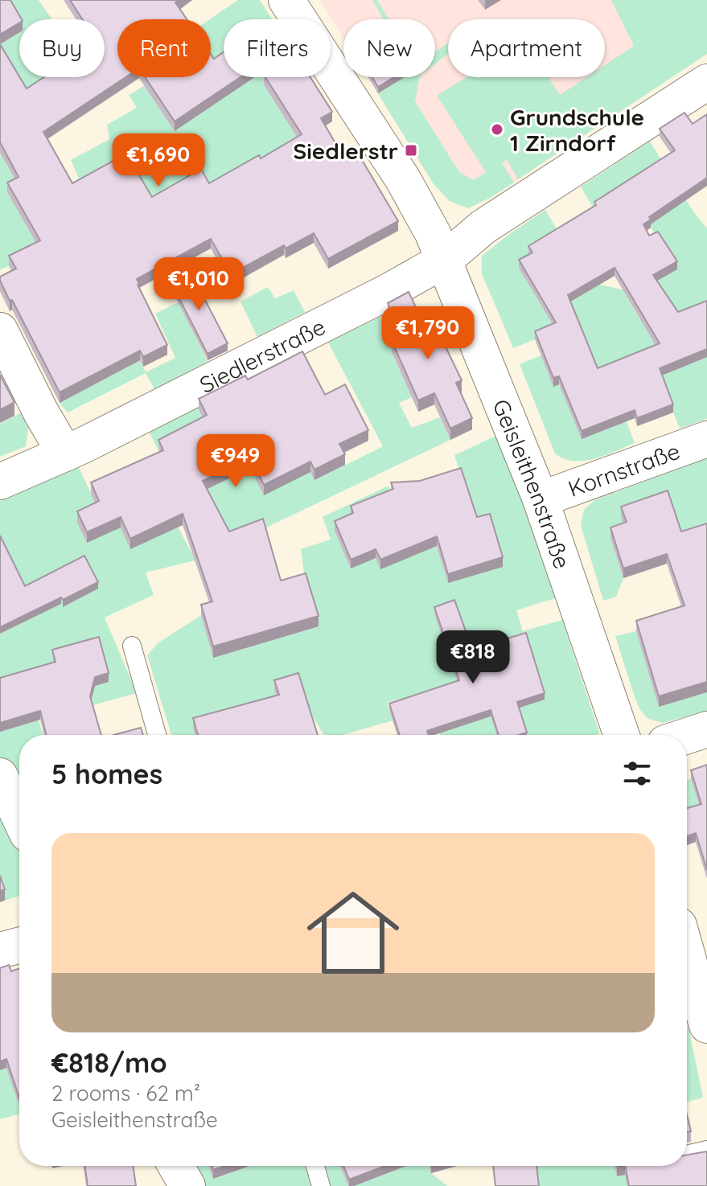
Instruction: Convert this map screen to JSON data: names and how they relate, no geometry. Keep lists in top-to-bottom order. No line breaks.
{"streets":{"street":["Siedlerstraße","Kornstraße","Geisleithenstraße"]},"crossings":[["Siedlerstraße","Geisleithenstraße"],["Kornstraße","Geisleithenstraße"]],"places":{"other":["Grundschule 1 Zirndorf"],"transit":["Siedlerstr"]},"page":{"chip":["Buy","Rent","Filters","New","Apartment"],"price":["€1,690","€1,010","€1,790","€949","€818"],"heading":"5 homes","list":[{"name":"€818/mo","note":"2 rooms · 62 m² · Geisleithenstraße"}]}}
